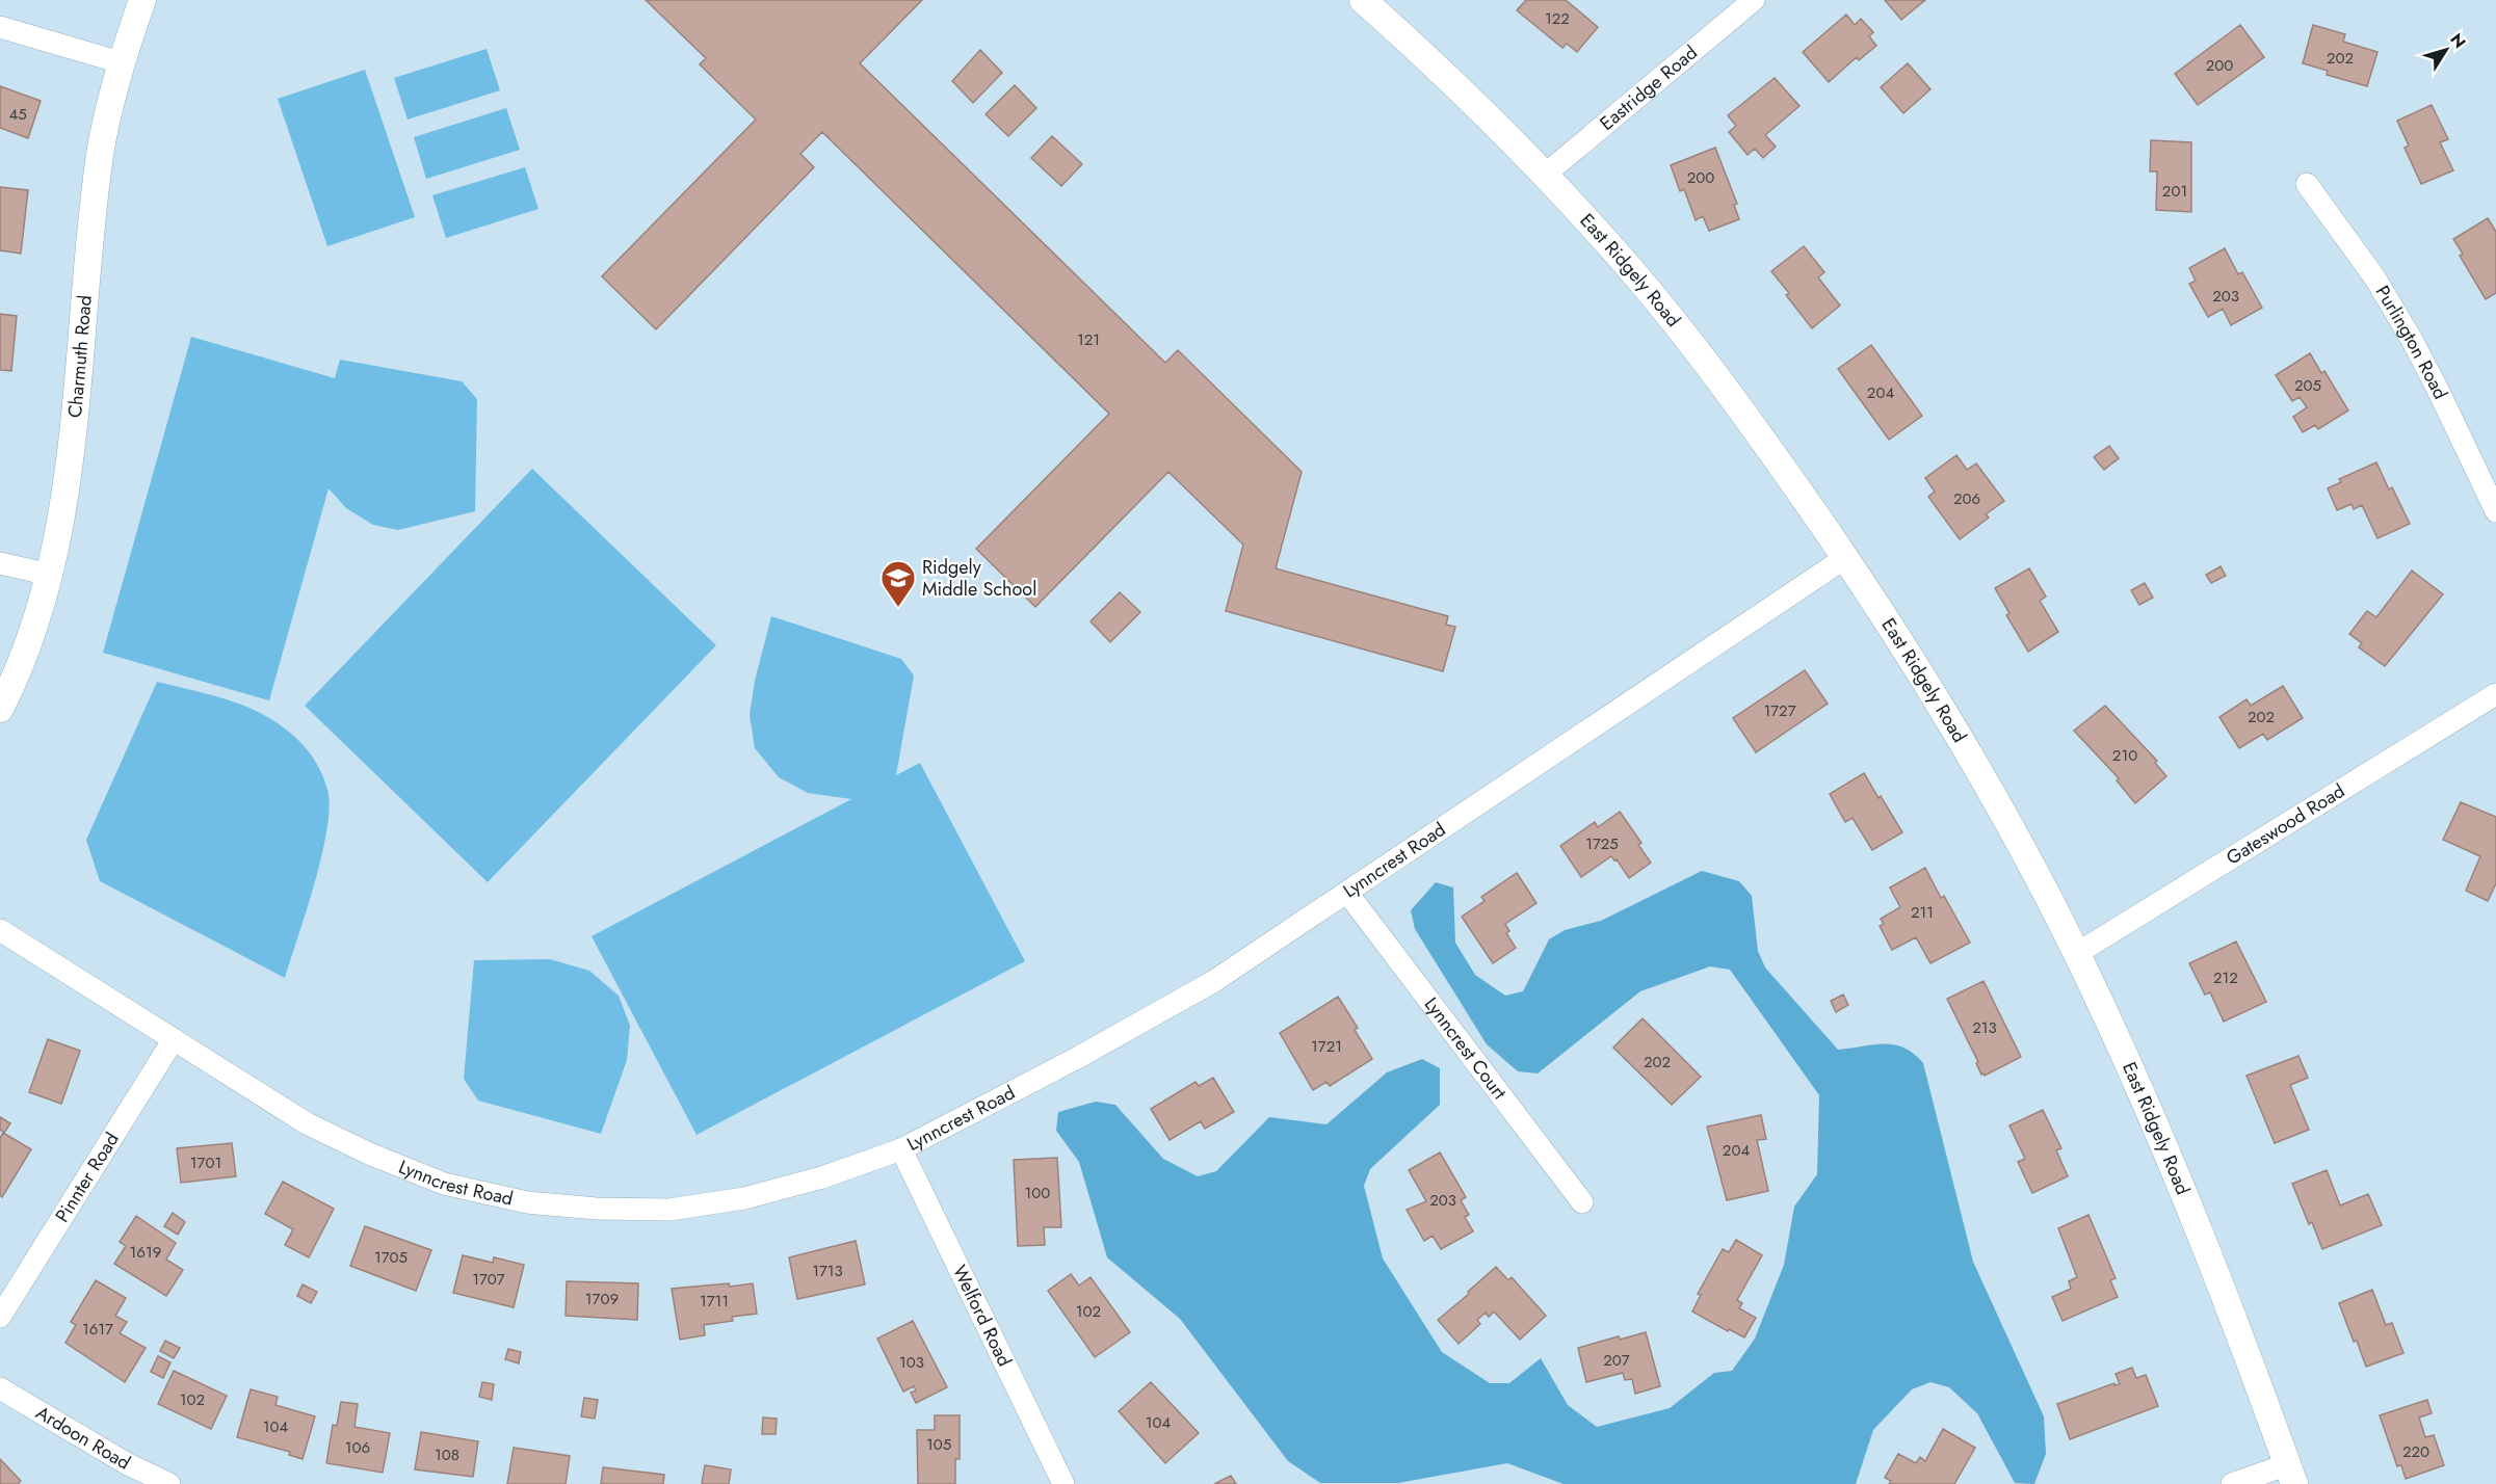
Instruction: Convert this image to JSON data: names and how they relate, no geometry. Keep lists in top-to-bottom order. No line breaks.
{"streets":{"street":["Eastridge Road","East Ridgely Road","Purlington Road","Charmuth Road","Gateswood Road","Lynncrest Road","Lynncrest Court","Pinnter Road","Welford Road","Ardoon Road"]},"crossings":[["Eastridge Road","East Ridgely Road"],["East Ridgely Road","Gateswood Road"],["East Ridgely Road","Lynncrest Road"],["Lynncrest Road","Lynncrest Court"],["Lynncrest Road","Pinnter Road"],["Lynncrest Road","Welford Road"]],"places":{"school or university":["Ridgely Middle School"]},"house_numbers":["122","202","200","45","200","201","203","121","205","204","206","1727","202","210","1725","211","212","213","1721","202","204","1701","100","203","1619","1705","1713","1707","1709","1711","102","1617","207","103","102","104","104","105","106","220","108"],"north":"top right"}
